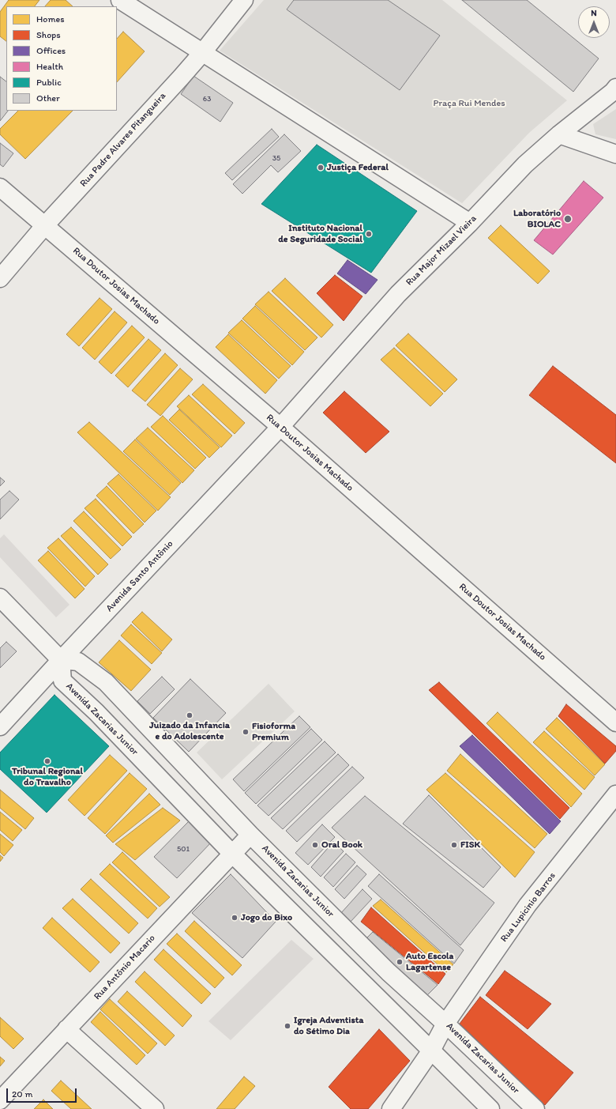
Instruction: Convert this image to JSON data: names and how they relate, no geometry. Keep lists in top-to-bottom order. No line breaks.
{"streets":{"street":["Rua Padre Alvares Pitangueira","Rua Major Mizael Vieira","Rua Doutor Josias Machado","Avenida Santo Antônio","Avenida Zacarias Junior","Rua Lupicinio Barros","Rua Antônio Macario"]},"crossings":[["Rua Padre Alvares Pitangueira","Rua Doutor Josias Machado"],["Rua Major Mizael Vieira","Rua Doutor Josias Machado"],["Rua Major Mizael Vieira","Avenida Santo Antônio"],["Rua Doutor Josias Machado","Avenida Santo Antônio"],["Avenida Santo Antônio","Avenida Zacarias Junior"],["Avenida Zacarias Junior","Rua Lupicinio Barros"],["Avenida Zacarias Junior","Rua Antônio Macario"]],"parks":["Praça Rui Mendes"],"places":["Justiça Federal","Laboratório BIOLAC","Instituto Nacional de Seguridade Social","Juizado da Infancia e do Adolescente","Fisioforma Premium","Tribunal Regional do Travalho","Oral Book","FISK","Jogo do Bixo","Auto Escola Lagartense","Igreja Adventista do Sétimo Dia"],"house_numbers":["63","35","501"],"legend":["Homes","Shops","Offices","Health","Public","Other"],"scale_bar":"20 m","north":"top"}
